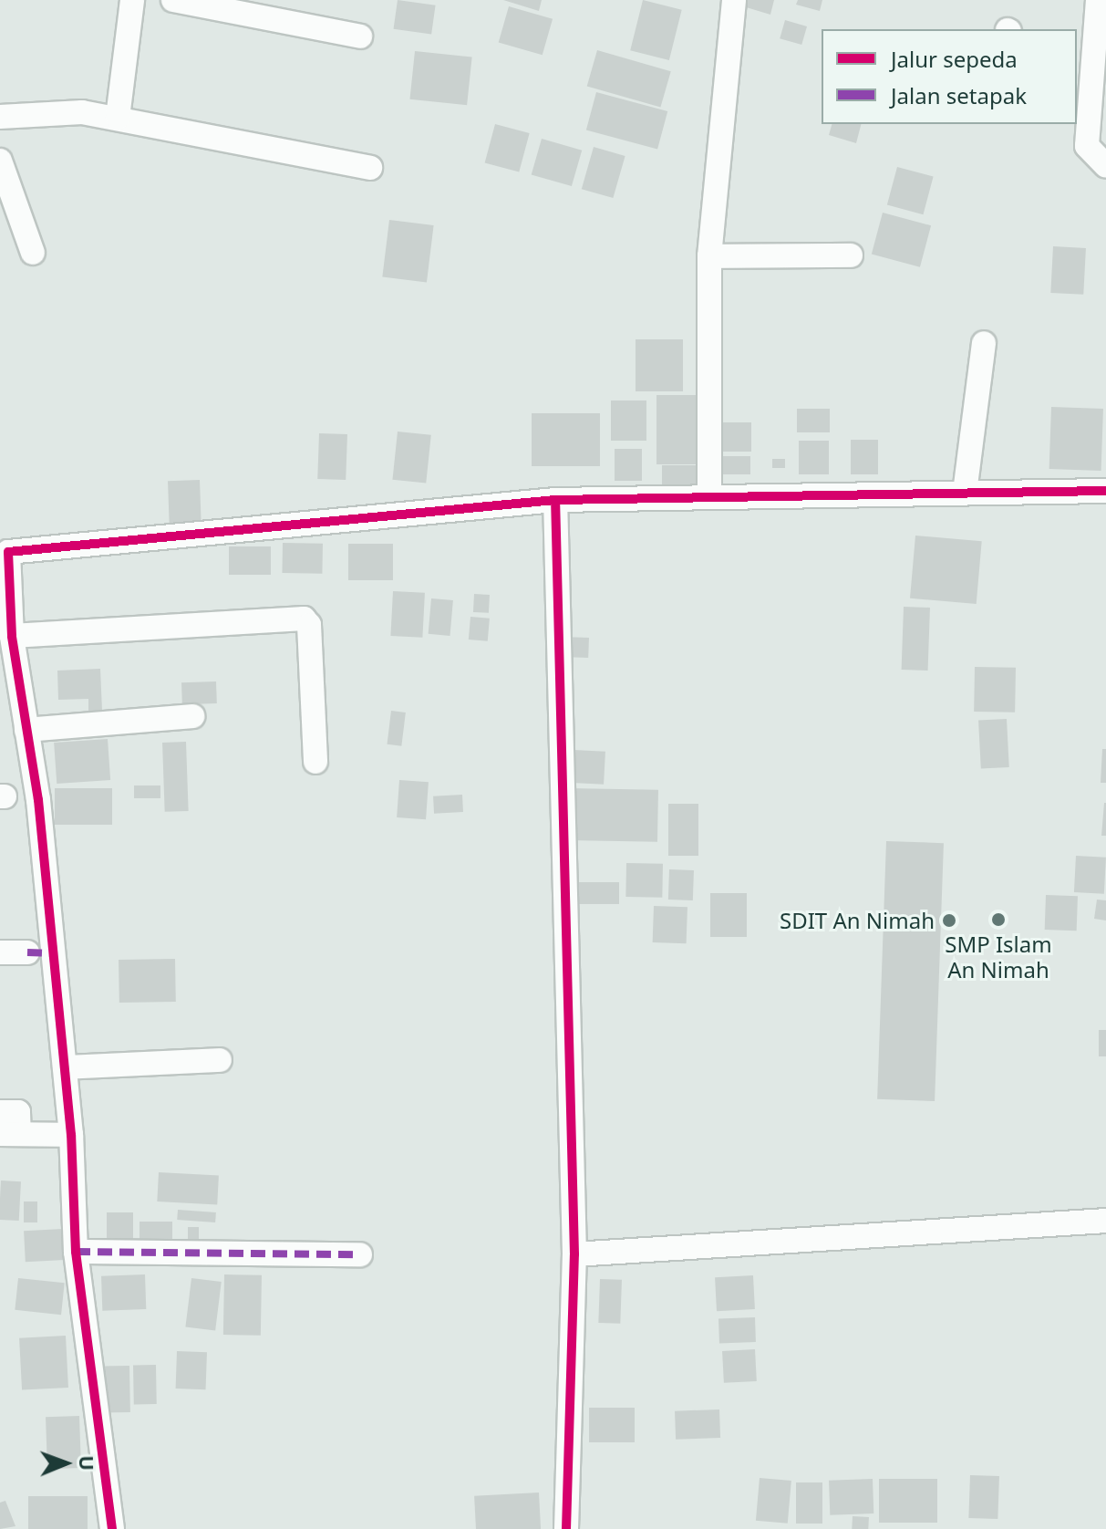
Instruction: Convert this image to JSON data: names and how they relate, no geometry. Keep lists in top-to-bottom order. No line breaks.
{"places":["SMP Islam An Nimah","SDIT An Nimah"],"legend":["Jalur sepeda","Jalan setapak"],"north":"right"}
